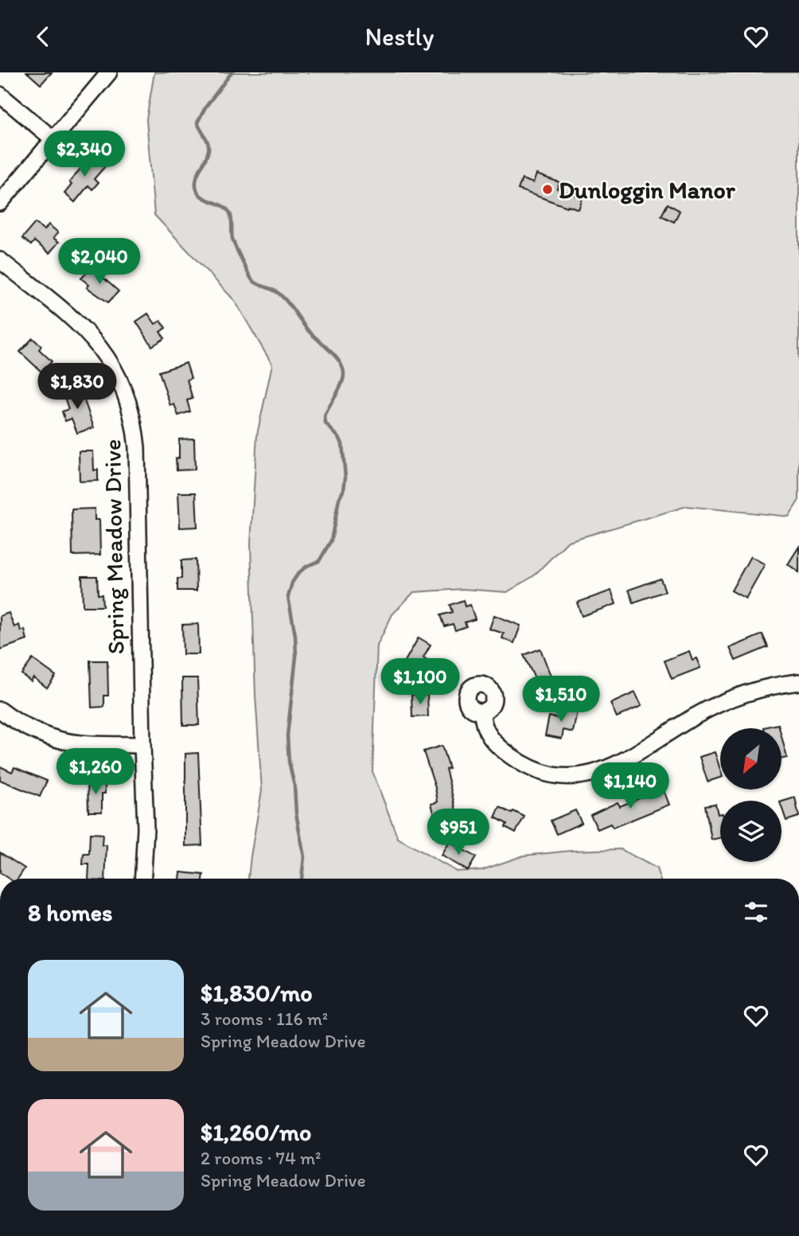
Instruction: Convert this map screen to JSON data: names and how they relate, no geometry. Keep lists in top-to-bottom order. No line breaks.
{"streets":{"street":["Spring Meadow Drive"]},"places":["Dunloggin Manor"],"north":"bottom left","page":{"header":"Nestly","price":["$2,340","$2,040","$1,830","$1,100","$1,510","$1,260","$1,140","$951"],"heading":"8 homes","list":[{"name":"$1,830/mo","note":"3 rooms · 116 m² · Spring Meadow Drive"},{"name":"$1,260/mo","note":"2 rooms · 74 m² · Spring Meadow Drive"}]}}
